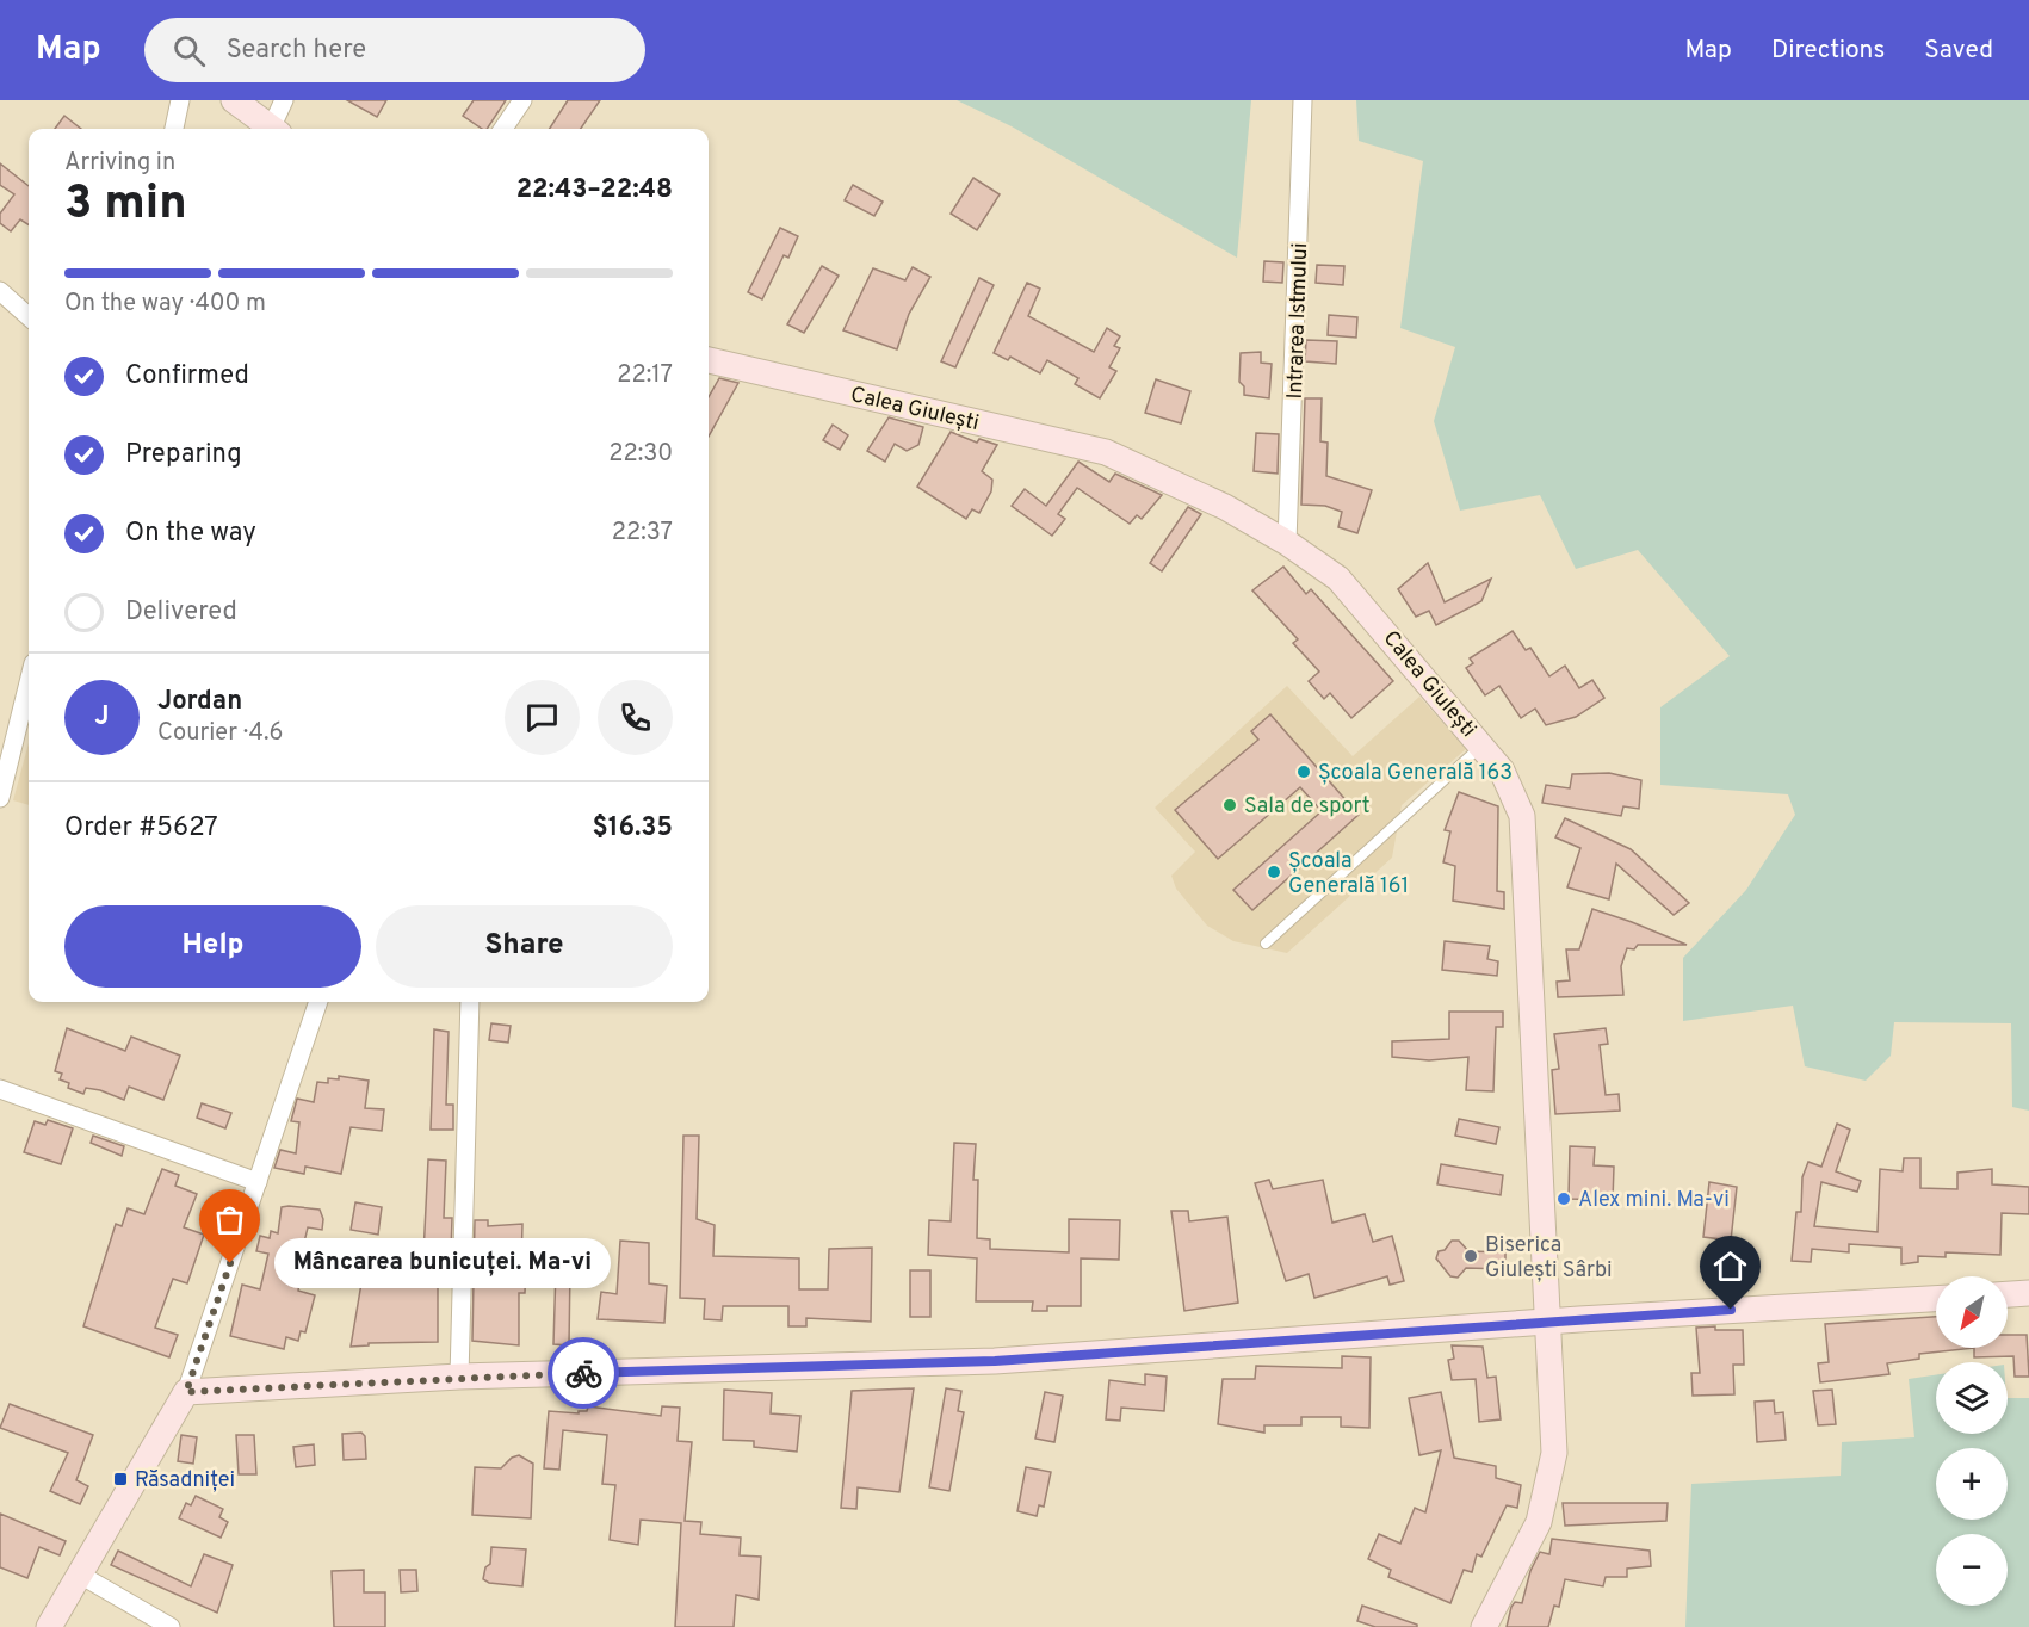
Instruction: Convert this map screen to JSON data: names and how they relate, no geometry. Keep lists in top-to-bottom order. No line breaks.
{"streets":{"main road":["Calea Giulești"],"street":["Intrarea Istmului"]},"crossings":[["Intrarea Istmului","Calea Giulești"]],"places":{"other":["Școala Generală 163","Sala de sport","Școala Generală 161","Alex mini. Ma-vi","Biserica Giulești Sârbi","Mâncarea bunicuței. Ma-vi"],"transit":["Răsadniței"]},"north":"bottom left","page":{"header":"Map","search":"Search here","nav":["Map","Directions","Saved"],"heading":["3 min","Arriving in","22:43–22:48"],"panel":["Jordan","Courier · 4.6","Order #5627","$16.35"],"bar":"On the way · 400 m","list":[["Confirmed","22:17"],["Preparing","22:30"],["On the way","22:37"],"Delivered"],"round":"J","buttons":["Help","Share"],"bubble":"Mâncarea bunicuței. Ma-vi","map_buttons":["+","−"]}}
